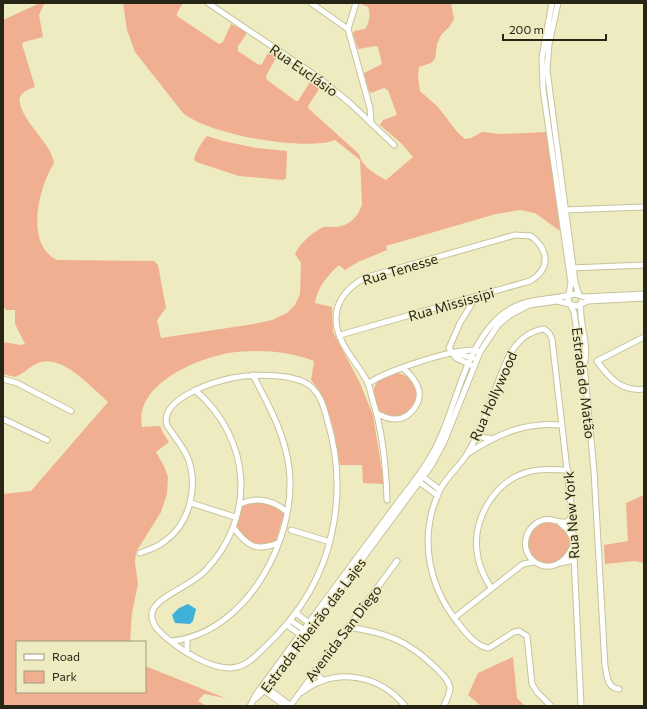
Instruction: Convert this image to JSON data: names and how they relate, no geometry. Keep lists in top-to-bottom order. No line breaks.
{"streets":{"street":["Rua Euclásio","Rua Tenesse","Rua Mississipi","Estrada do Matão","Rua Hollywood","Rua New York","Estrada Ribeirão das Lajes","Avenida San Diego"]},"crossings":[["Rua Tenesse","Rua Mississipi"],["Estrada do Matão","Estrada Ribeirão das Lajes"],["Rua Hollywood","Rua New York"]],"legend":["Road","Park"],"scale_bar":"200 m"}
